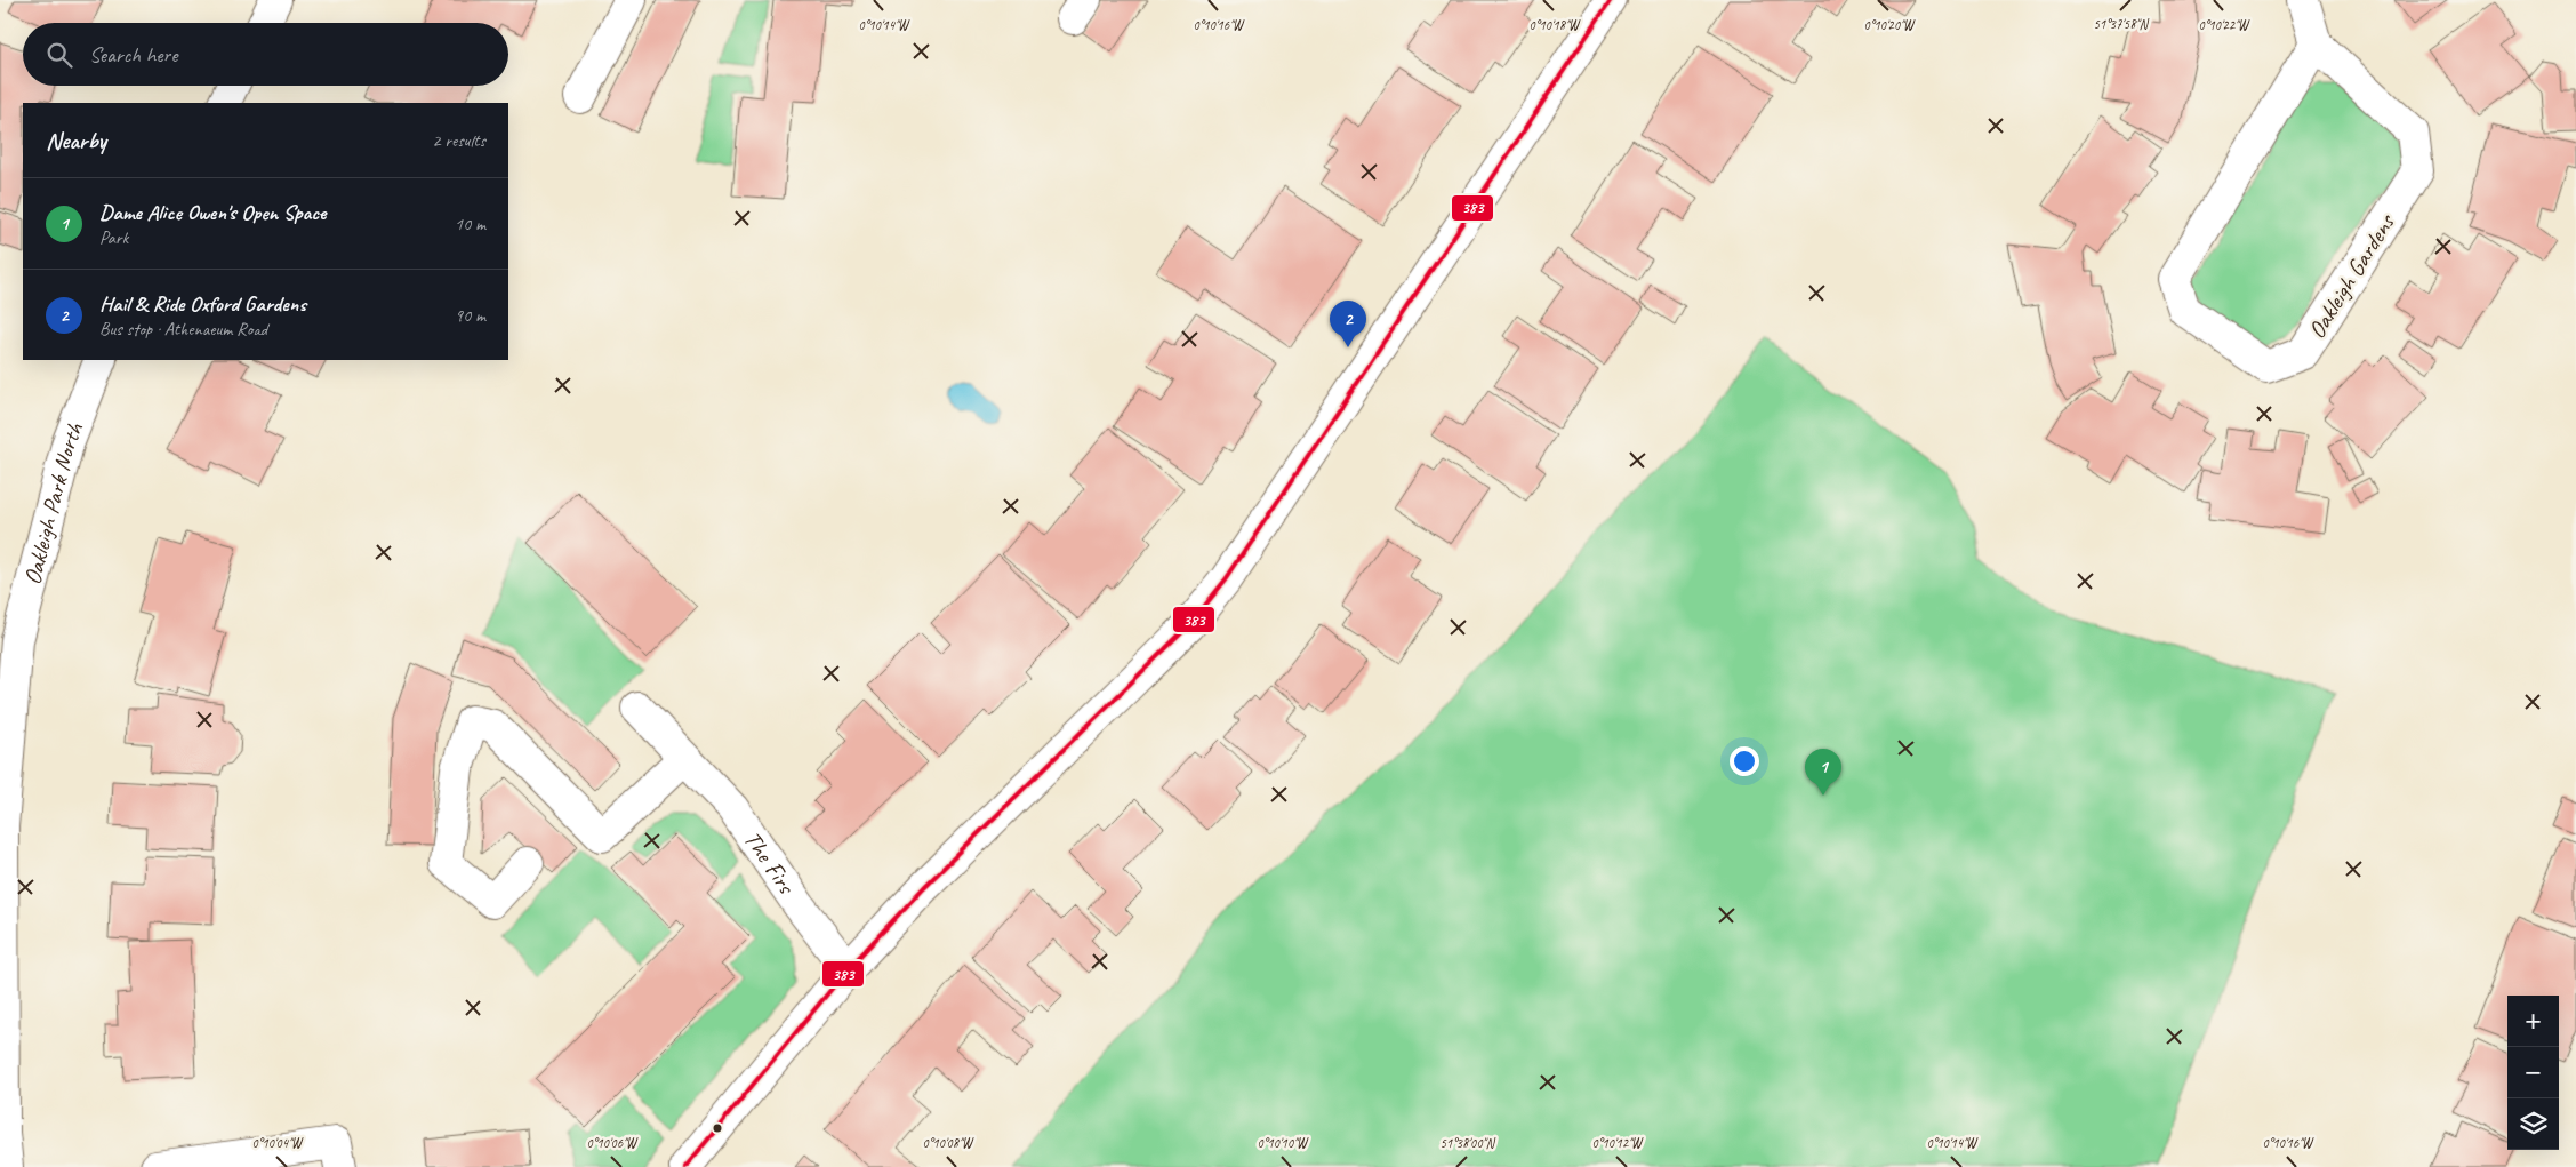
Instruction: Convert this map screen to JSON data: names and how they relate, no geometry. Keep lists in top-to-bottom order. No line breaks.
{"streets":{"street":["Oakleigh Gardens","Oakleigh Park North","The Firs"]},"lines":["transit line 383"],"page":{"search":"Search here","heading":["Nearby","2 results"],"list":[{"mark":"1","name":"Dame Alice Owen's Open Space","note":"Park","value":"10 m"},{"mark":"2","name":"Hail & Ride Oxford Gardens","note":"Bus stop · Athenaeum Road","value":"90 m"}],"pins":["2","1"],"map_buttons":["+","−"]},"coordinates":["51°37'58\"N","0°10'14\"W","0°10'16\"W","0°10'18\"W","0°10'20\"W","0°10'22\"W","0°10'04\"W","0°10'06\"W","0°10'08\"W","0°10'10\"W","0°10'12\"W","51°38'00\"N"]}
